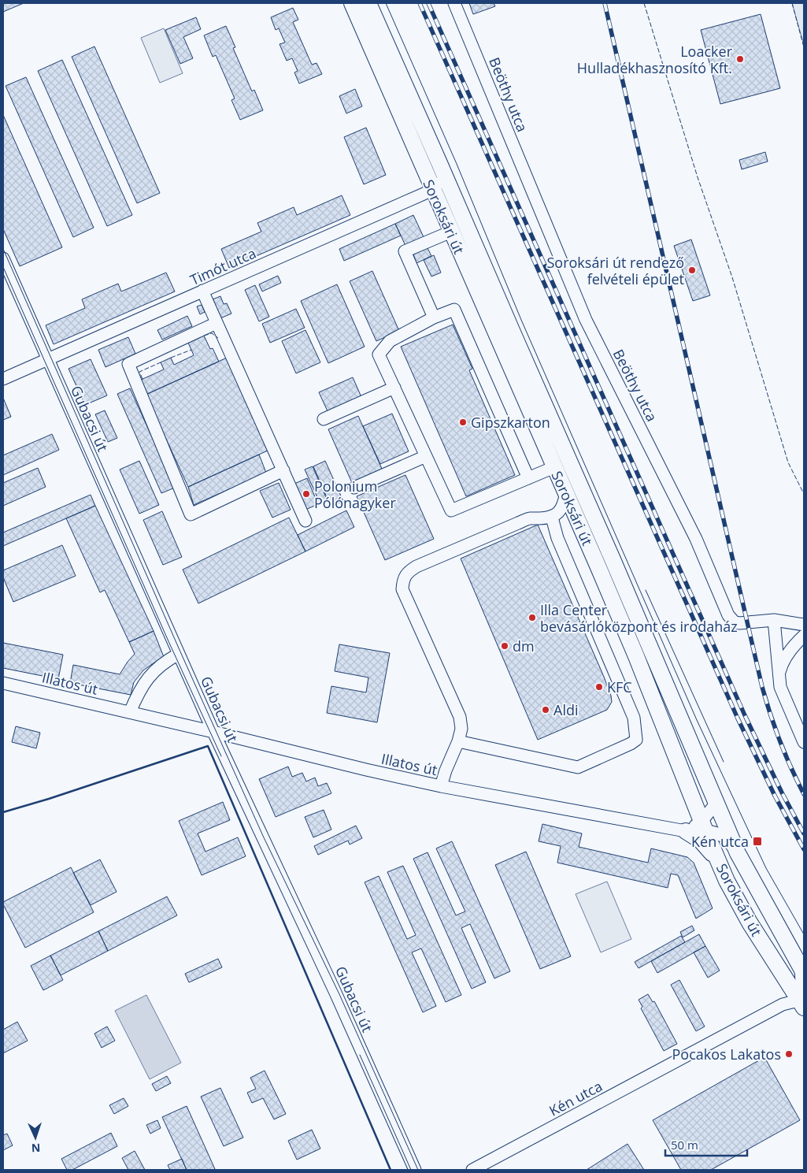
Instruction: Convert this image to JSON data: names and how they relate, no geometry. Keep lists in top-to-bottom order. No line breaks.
{"streets":{"main road":["Soroksári út"],"street":["Beöthy utca","Timót utca","Gubacsi út","Illatos út","Kén utca"]},"crossings":[["Soroksári út","Timót utca"],["Soroksári út","Illatos út"],["Soroksári út","Kén utca"],["Timót utca","Gubacsi út"],["Gubacsi út","Illatos út"]],"places":{"other":["Loacker Hulladékhasznosító Kft.","Soroksári út rendező felvételi épület","Gipszkarton","Polonium Pólónagyker","Illa Center bevásárlóközpont és irodaház","dm","KFC","Aldi","Pocakos Lakatos"],"transit":["Kén utca"]},"scale_bar":"50 m","north":"bottom"}
